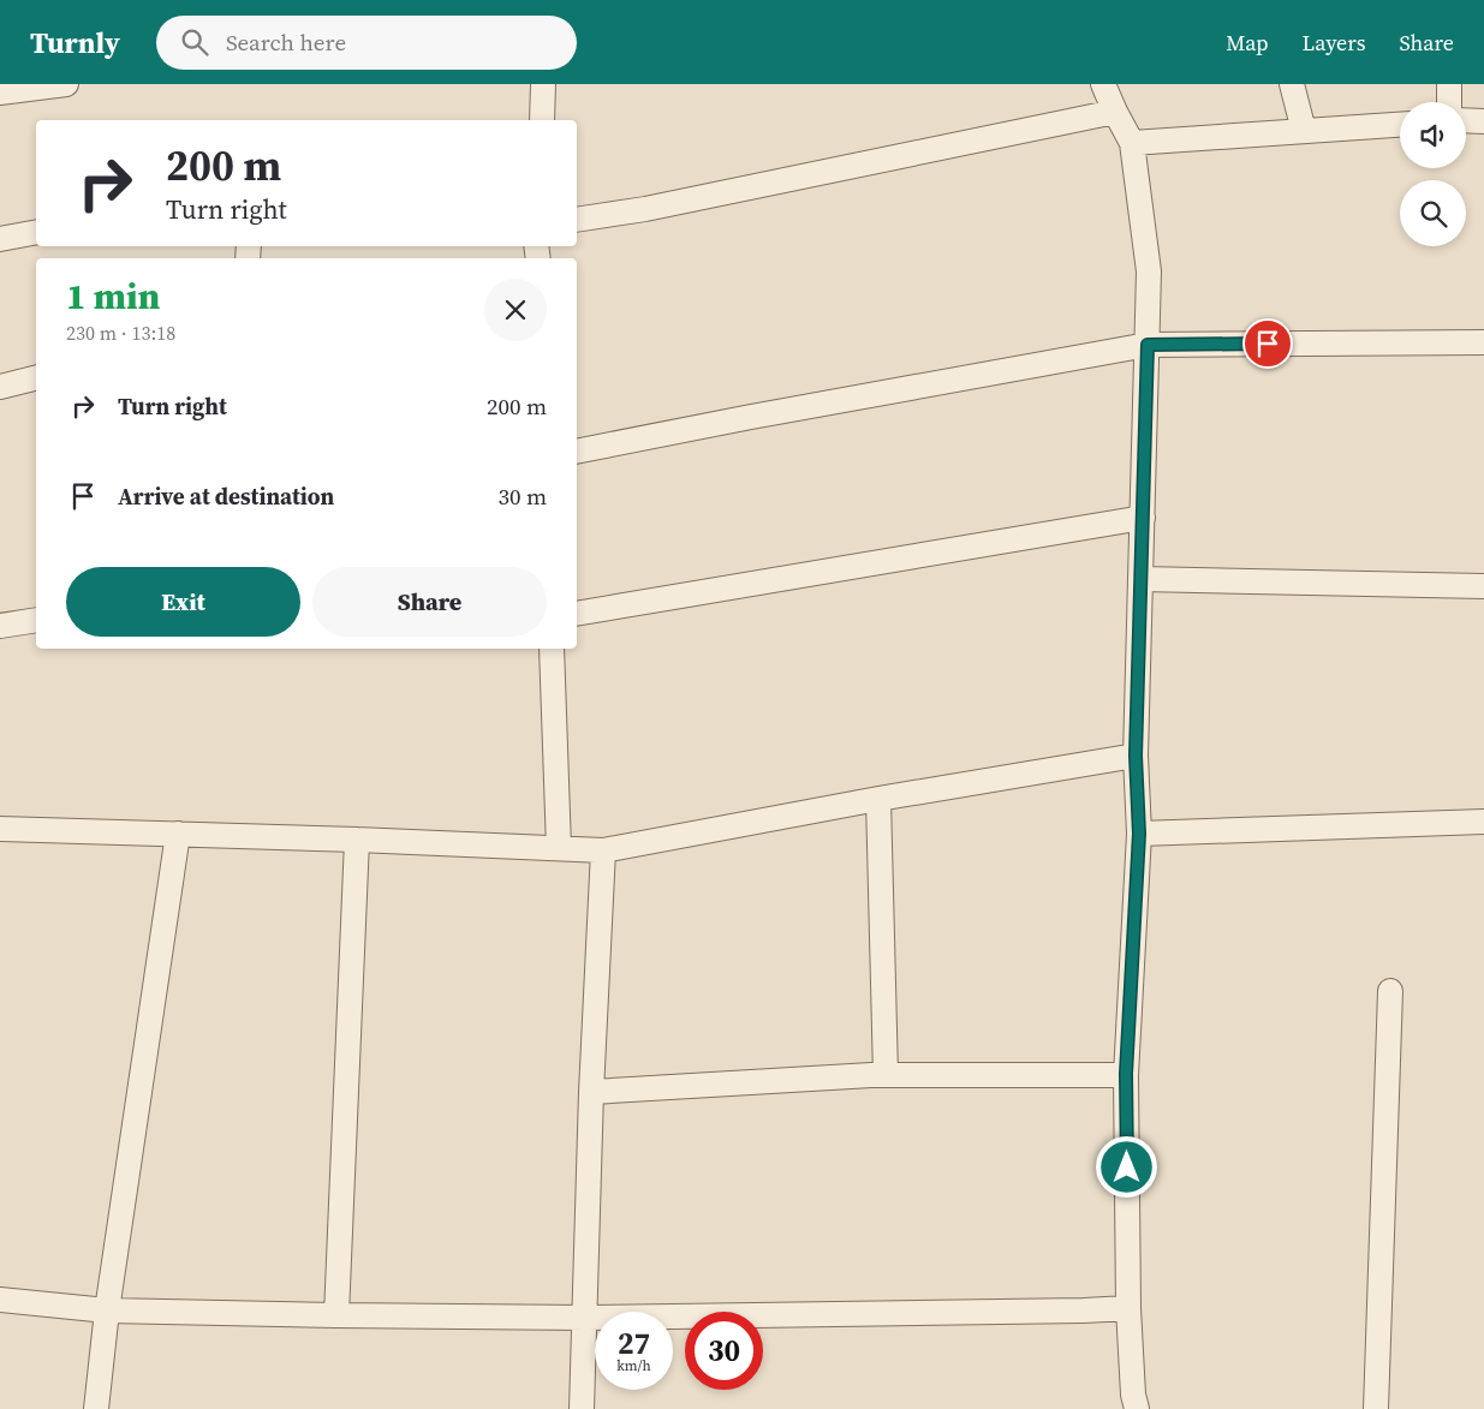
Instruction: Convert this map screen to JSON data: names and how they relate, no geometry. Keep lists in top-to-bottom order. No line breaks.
{"page":{"header":"Turnly","search":"Search here","nav":["Map","Layers","Share"],"turn":["200 m","Turn right"],"heading":["1 min","230 m · 13:18"],"list":[{"name":"Turn right","value":"200 m"},{"name":"Arrive at destination","value":"30 m"}],"buttons":["Exit","Share"],"speed":"27 km/h","limit":"30"}}
